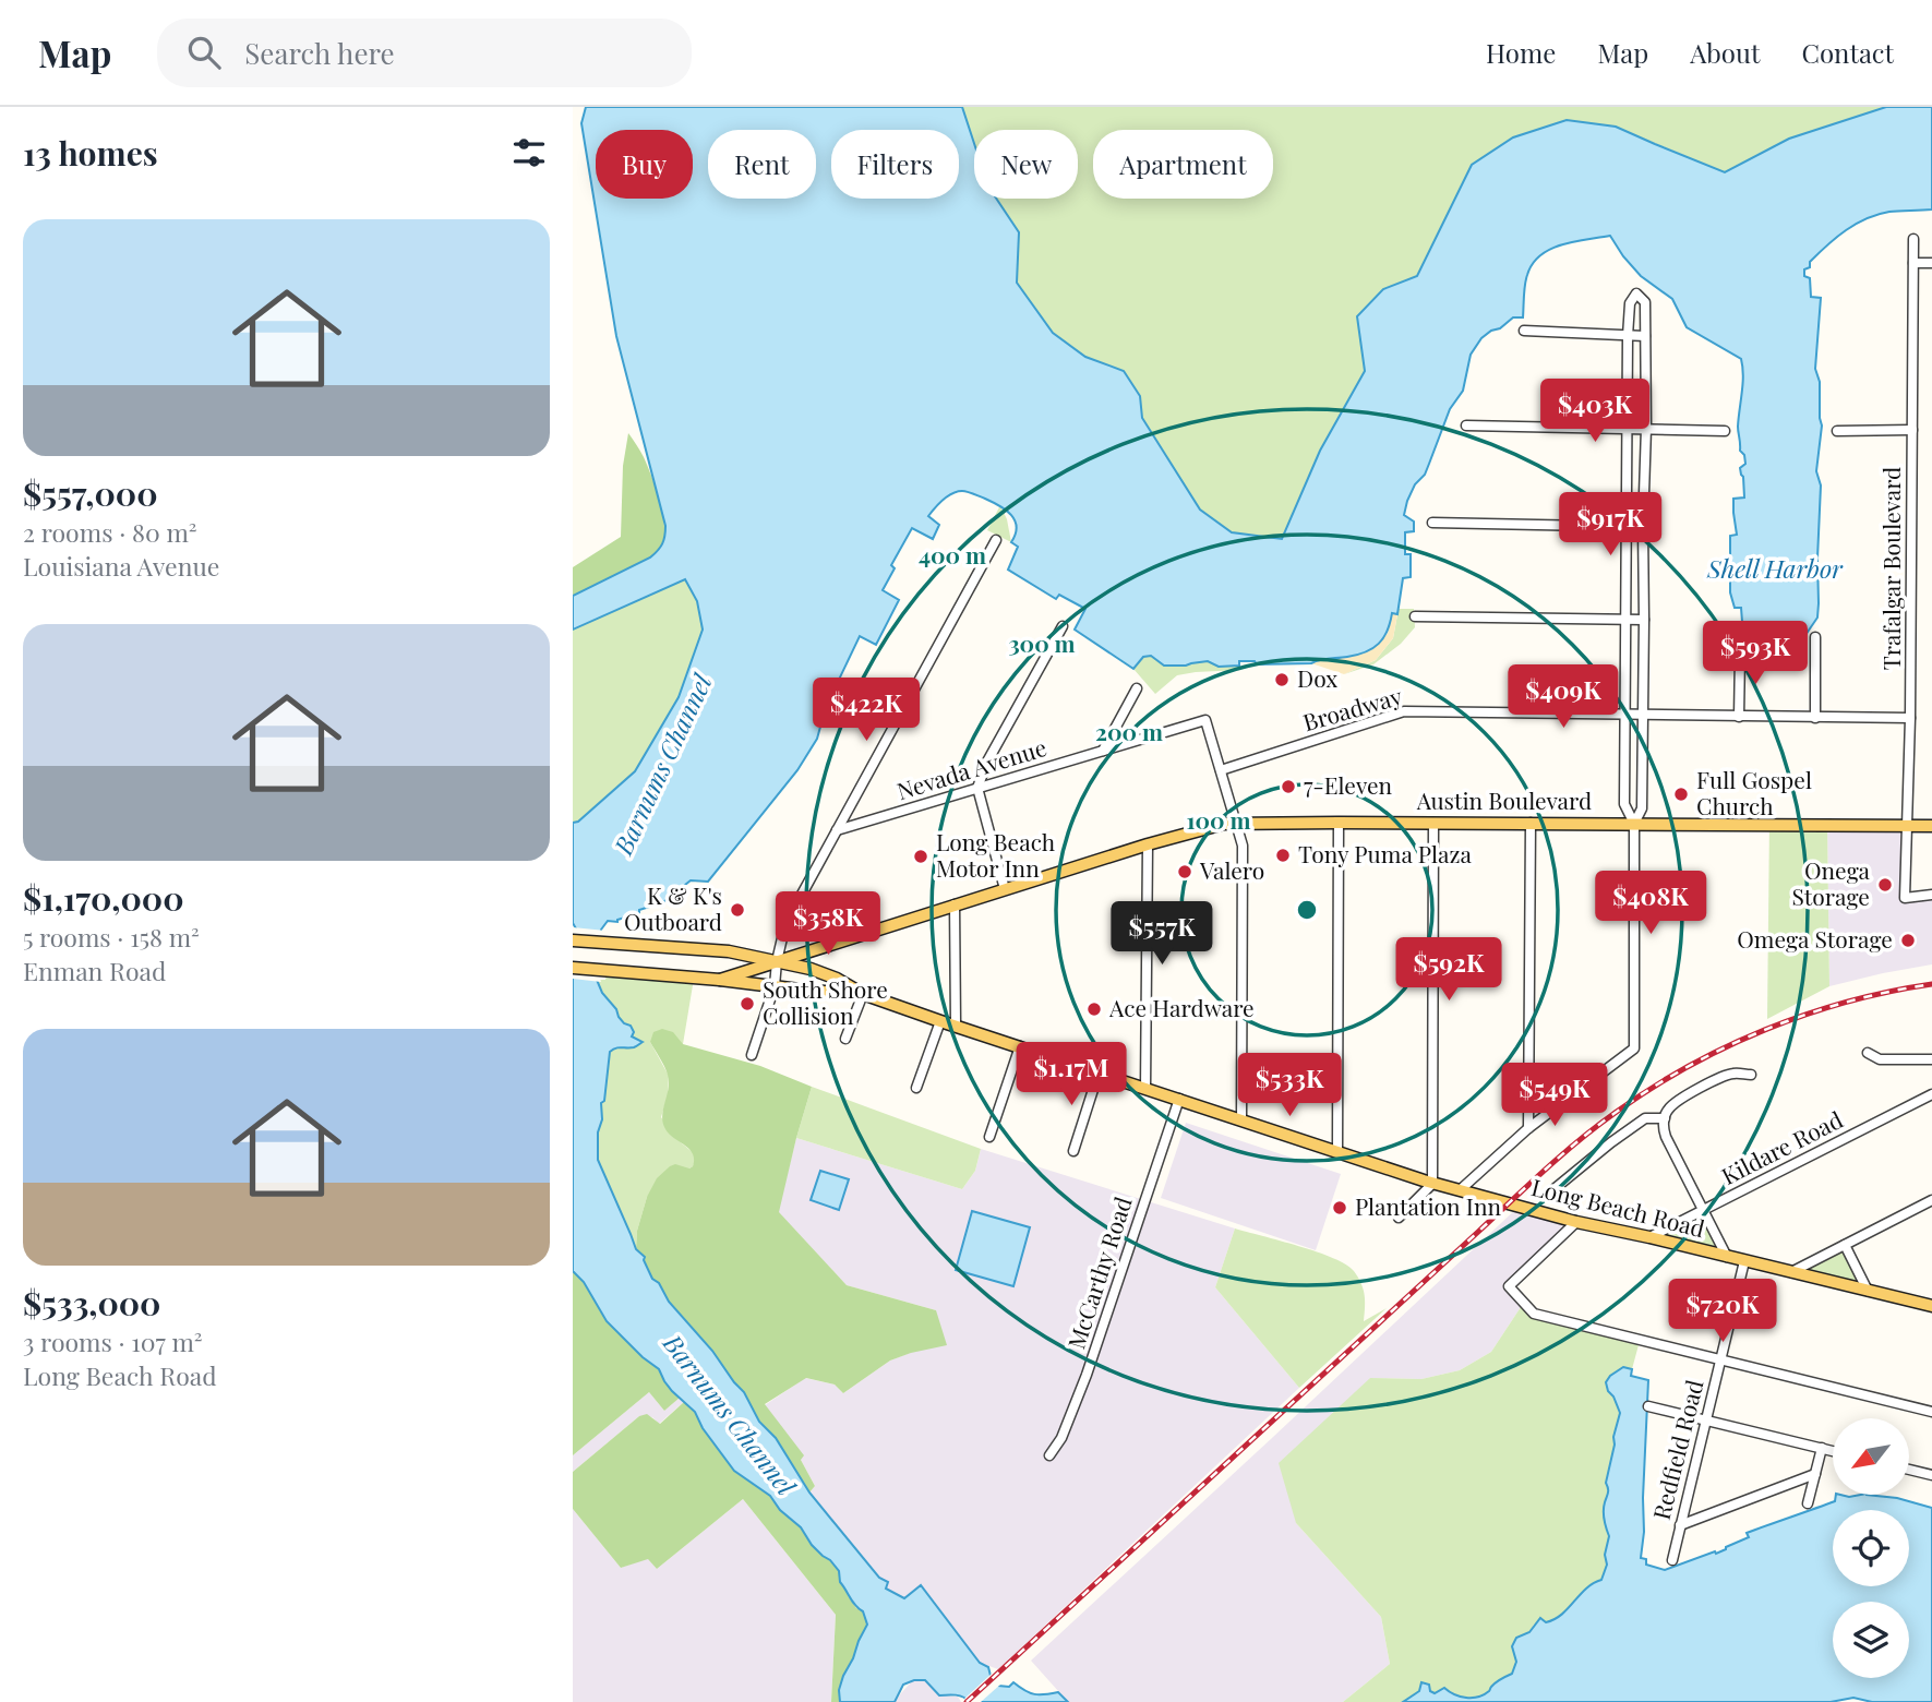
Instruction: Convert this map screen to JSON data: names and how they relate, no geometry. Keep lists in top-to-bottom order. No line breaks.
{"streets":{"main road":["Austin Boulevard","Long Beach Road"],"street":["Trafalgar Boulevard","Broadway","Nevada Avenue","Kildare Road","McCarthy Road","Redfield Road"]},"crossings":[["Trafalgar Boulevard","Broadway"],["Trafalgar Boulevard","Austin Boulevard"],["Broadway","Nevada Avenue"],["Austin Boulevard","Long Beach Road"],["Kildare Road","Long Beach Road"],["Long Beach Road","McCarthy Road"],["Long Beach Road","Redfield Road"]],"water":["Shell Harbor","Barnums Channel"],"places":["Dox","7-Eleven","Full Gospel Church","Tony Puma Plaza","Long Beach Motor Inn","Valero","Onega Storage","K & K's Outboard","Omega Storage","South Shore Collision","Ace Hardware","Plantation Inn"],"north":"bottom left","page":{"header":"Map","search":"Search here","nav":["Home","Map","About","Contact"],"heading":"13 homes","chip":["Buy","Rent","Filters","New","Apartment"],"list":[{"name":"$557,000","note":"2 rooms · 80 m² · Louisiana Avenue"},{"name":"$1,170,000","note":"5 rooms · 158 m² · Enman Road"},{"name":"$533,000","note":"3 rooms · 107 m² · Long Beach Road"}],"price":["$403K","$917K","$593K","$409K","$422K","$408K","$358K","$557K","$592K","$1.17M","$533K","$549K","$720K"]},"rings":["400 m","300 m","200 m","100 m"]}
